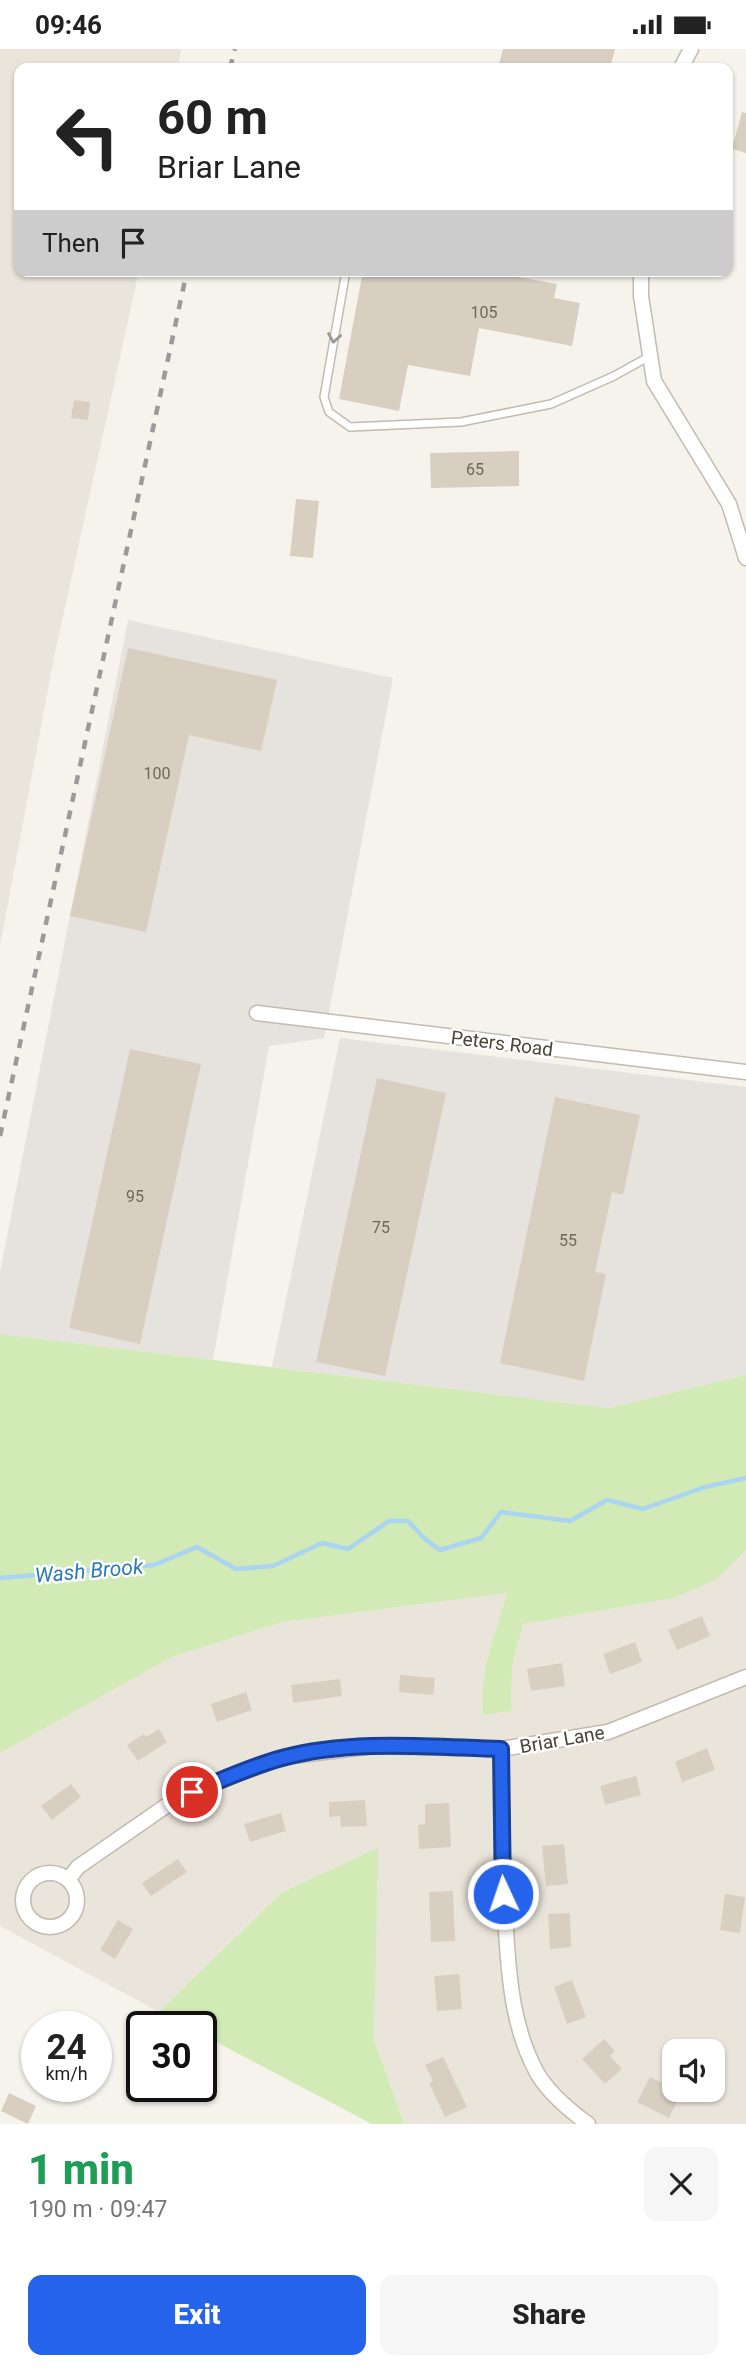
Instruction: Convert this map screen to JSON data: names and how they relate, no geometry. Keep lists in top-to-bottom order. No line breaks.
{"streets":{"street":["Peters Road","Briar Lane"]},"water":["Wash Brook"],"house_numbers":["105","65","100","95","75","55"],"page":{"status":"09:46","turn":["60 m","Briar Lane"],"then":"Then","speed":"24 km/h","limit":"30","heading":["1 min","190 m · 09:47"],"buttons":["Exit","Share"]}}
